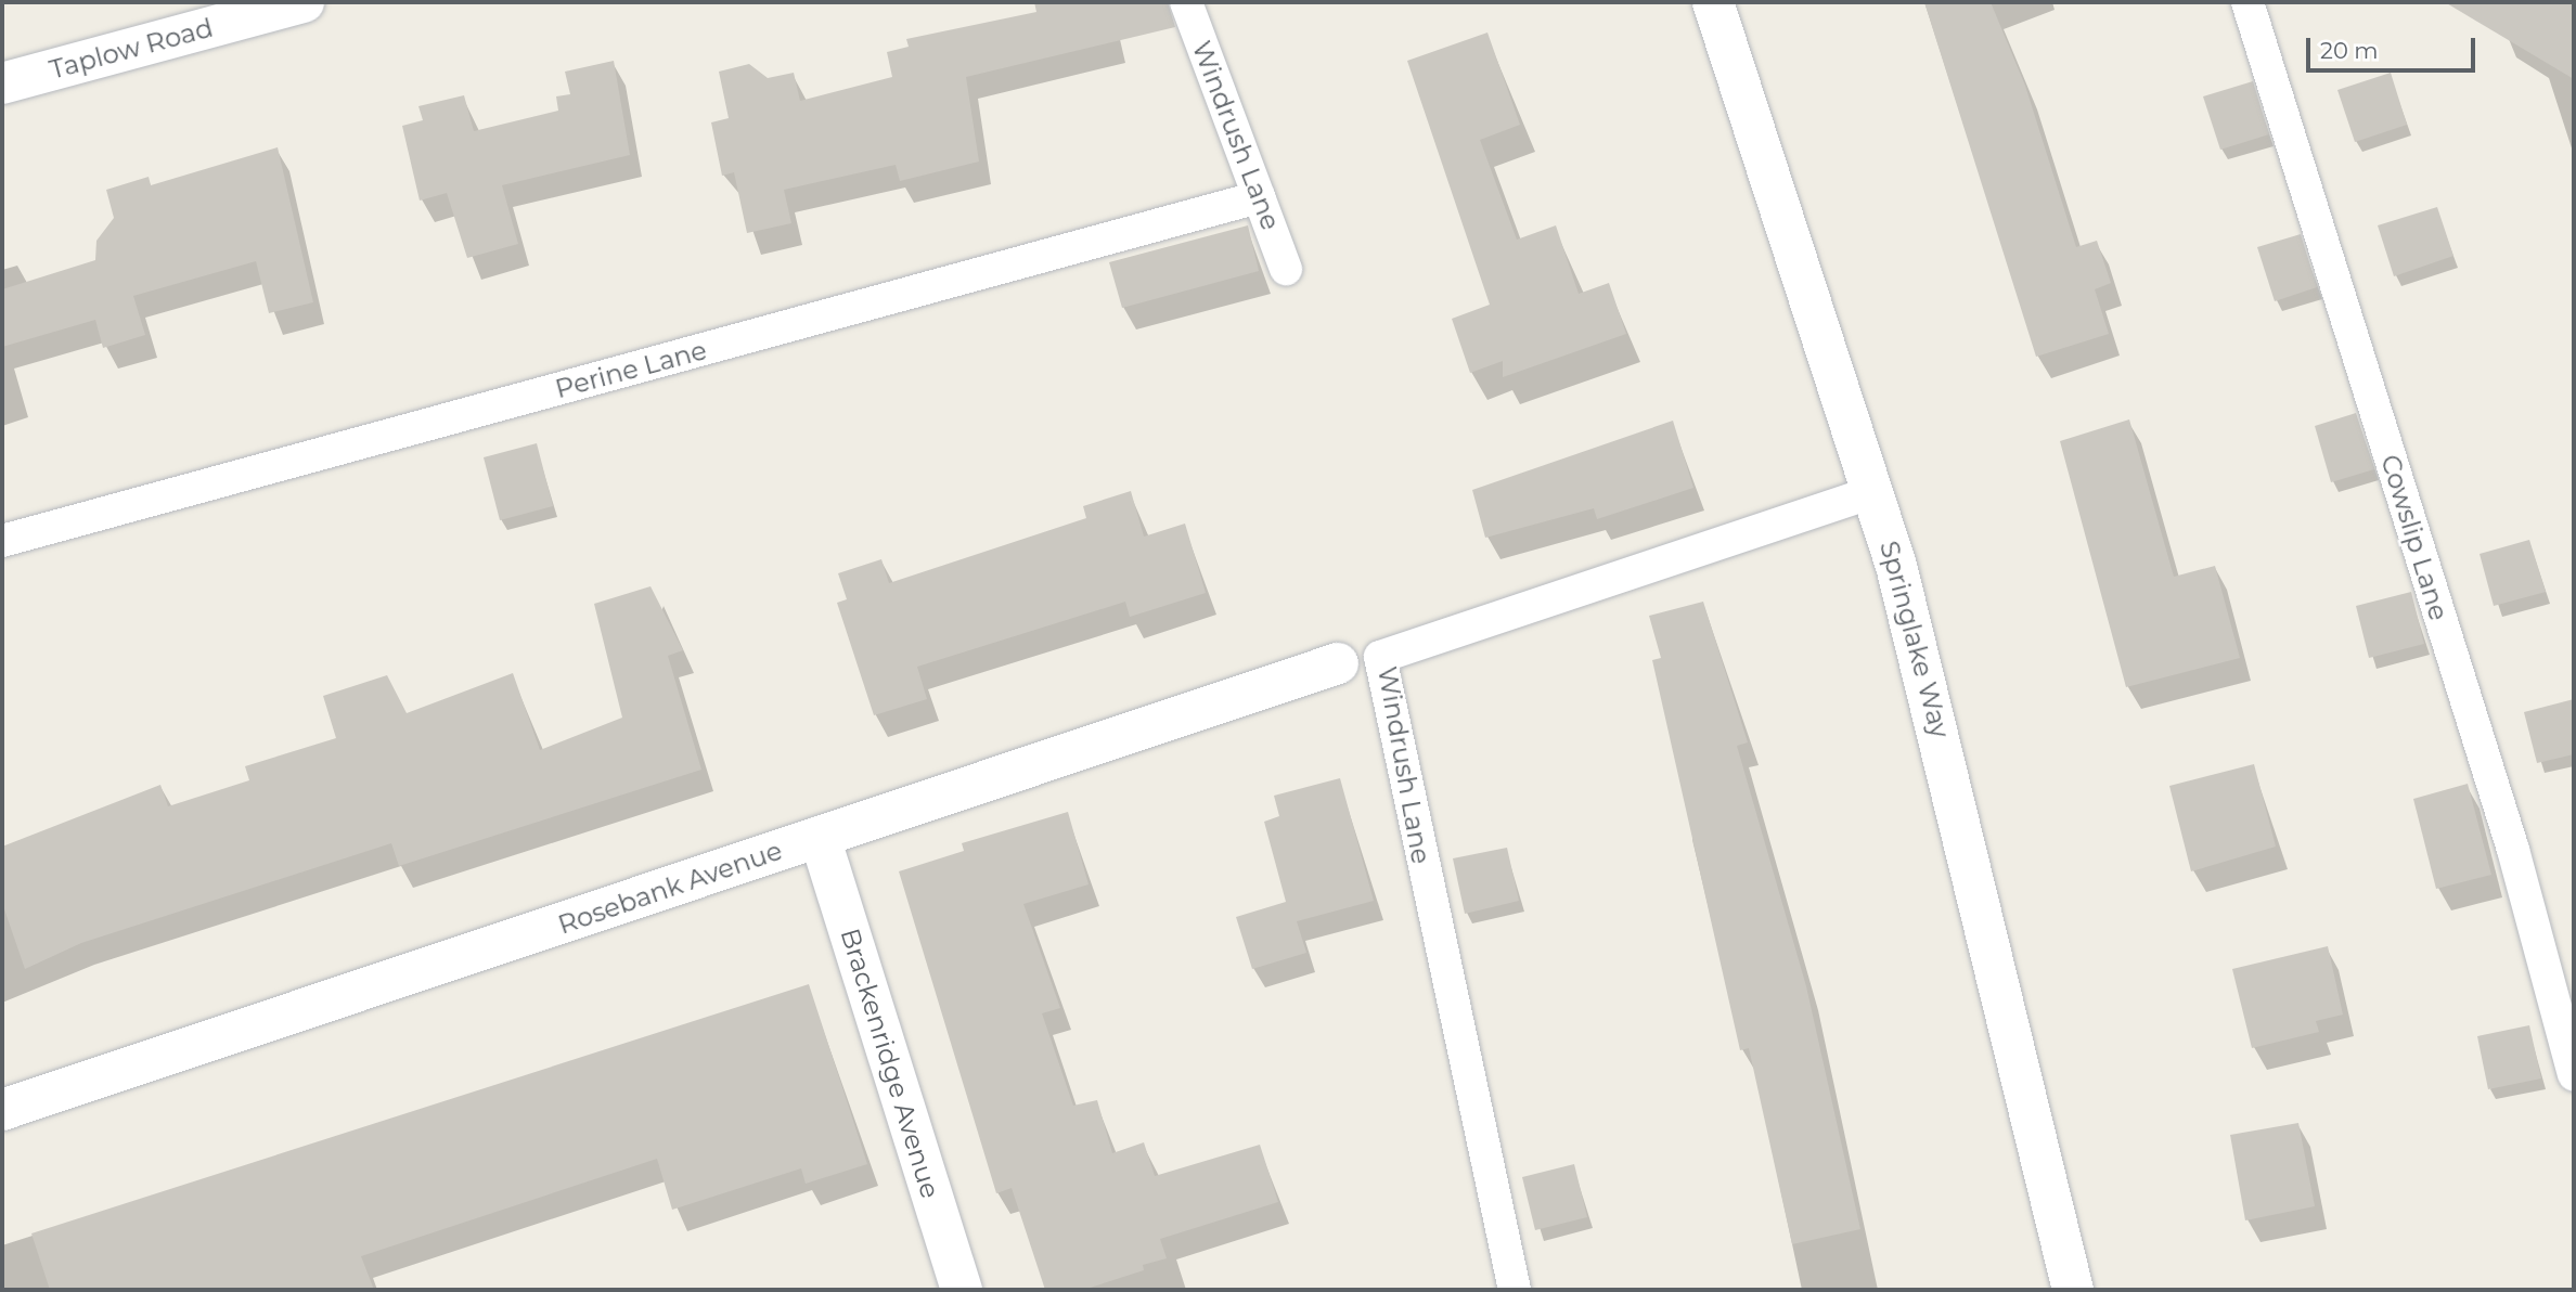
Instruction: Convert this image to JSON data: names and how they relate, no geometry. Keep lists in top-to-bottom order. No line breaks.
{"streets":{"street":["Taplow Road","Springlake Way","Rosebank Avenue","Brackenridge Avenue"],"lane":["Windrush Lane","Perine Lane","Cowslip Lane"]},"crossings":[["Windrush Lane","Perine Lane"],["Windrush Lane","Springlake Way"],["Rosebank Avenue","Brackenridge Avenue"]],"scale_bar":"20 m"}
